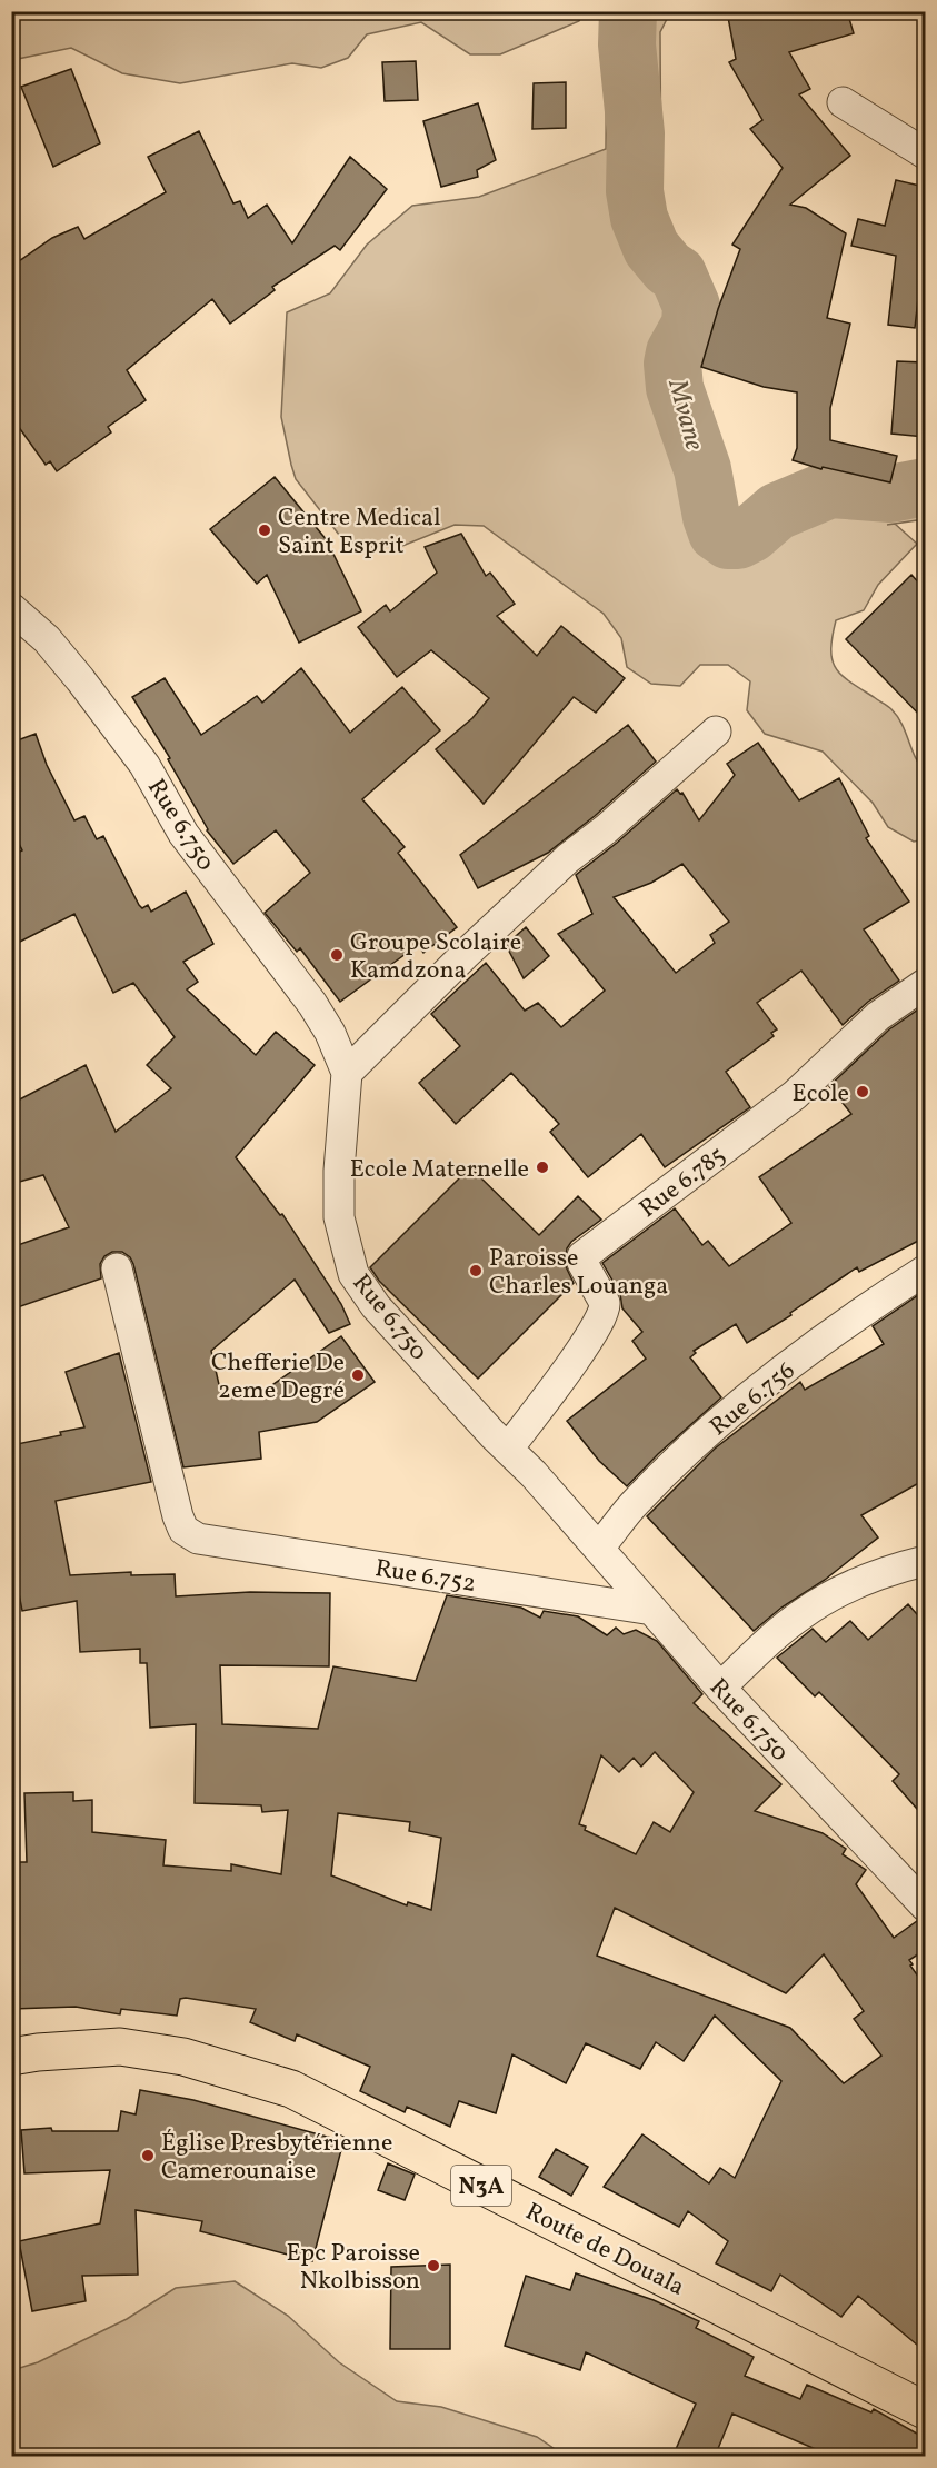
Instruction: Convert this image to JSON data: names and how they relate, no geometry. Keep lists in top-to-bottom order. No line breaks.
{"streets":{"highway":["N3A","Route de Douala"],"street":["Rue 6.750","Rue 6.785","Rue 6.756","Rue 6.752"]},"crossings":[["Rue 6.750","Rue 6.785"],["Rue 6.750","Rue 6.756"],["Rue 6.750","Rue 6.752"]],"water":["Mvane"],"places":["Centre Medical Saint Esprit","Groupe Scolaire Kamdzona","Ecole","Ecole Maternelle","Paroisse Charles Louanga","Chefferie De 2eme Degré","Église Presbytérienne Camerounaise","Epc Paroisse Nkolbisson"]}
